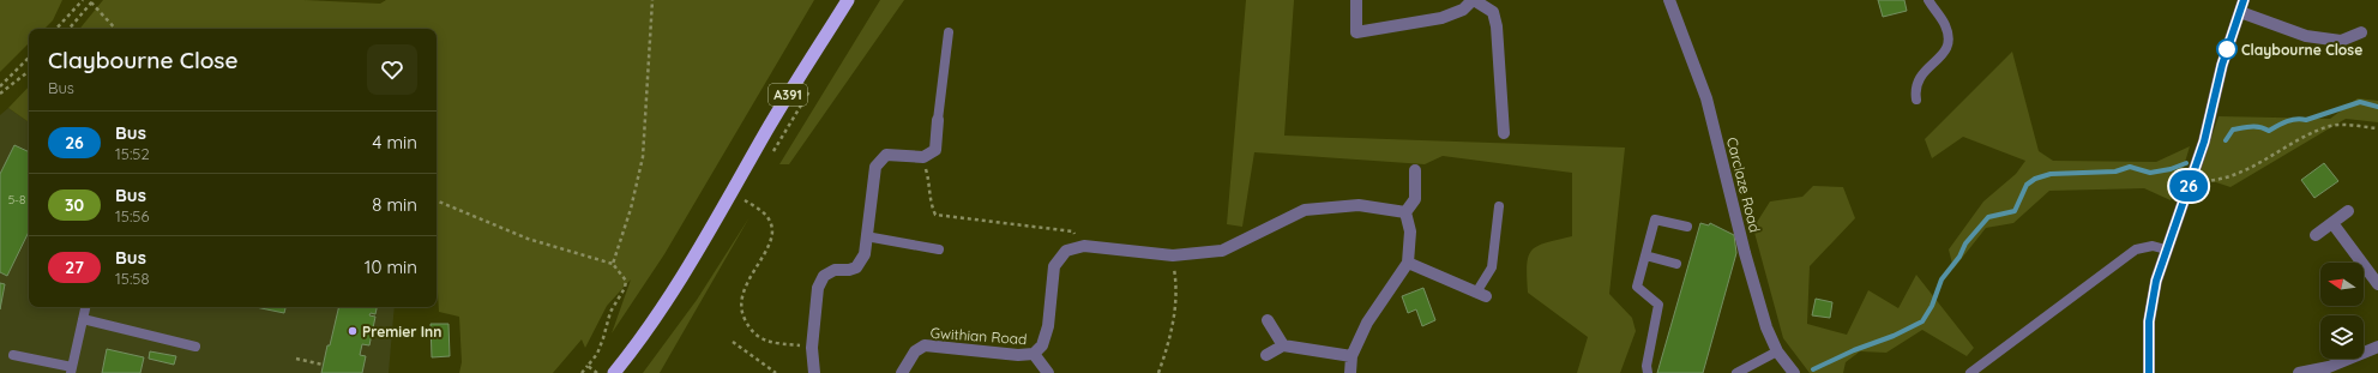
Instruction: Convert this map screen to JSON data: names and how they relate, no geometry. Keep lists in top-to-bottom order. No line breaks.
{"streets":{"highway":["A391"],"street":["Carclaze Road","Gwithian Road"]},"places":["Claybourne Close","Premier Inn"],"lines":["bus line 26"],"house_numbers":["5-8"],"north":"left","page":{"on_map":"26","heading":["Claybourne Close","Bus"],"list":[{"mark":"26","name":"Bus","note":"15:52","value":"4 min"},{"mark":"30","name":"Bus","note":"15:56","value":"8 min"},{"mark":"27","name":"Bus","note":"15:58","value":"10 min"}]}}
